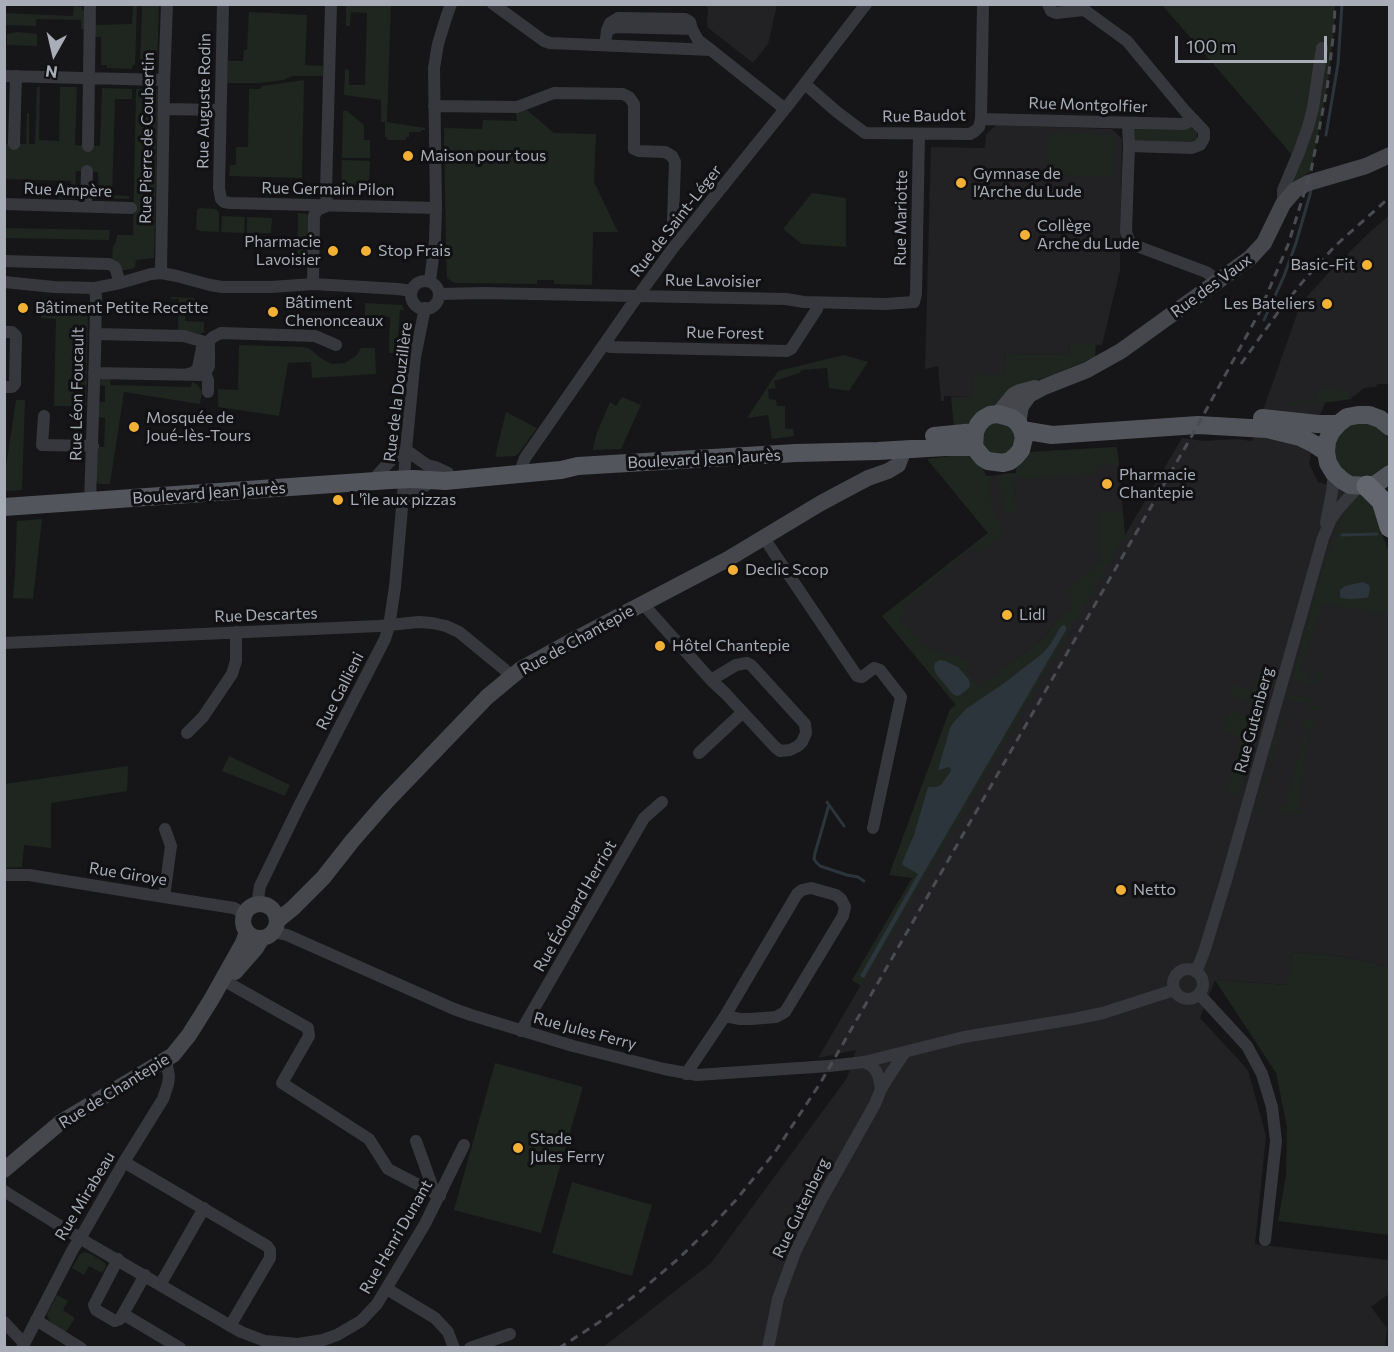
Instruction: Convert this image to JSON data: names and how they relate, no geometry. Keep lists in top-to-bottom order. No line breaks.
{"streets":{"main road":["Boulevard Jean Jaurès"],"street":["Rue Auguste Rodin","Rue Montgolfier","Rue Baudot","Rue Pierre de Coubertin","Rue Germain Pilon","Rue Ampère","Rue Mariotte","Rue de Saint-Léger","Rue Lavoisier","Rue des Vaux","Rue Forest","Rue de la Douzillère","Rue Léon Foucault","Rue Descartes","Rue de Chantepie","Rue Gallieni","Rue Gutenberg","Rue Giroye","Rue Édouard Herriot","Rue Jules Ferry","Rue Mirabeau","Rue Henri Dunant"]},"crossings":[["Rue Auguste Rodin","Rue Germain Pilon"],["Rue Montgolfier","Rue Baudot"],["Rue Baudot","Rue Mariotte"],["Rue Baudot","Rue de Saint-Léger"],["Rue Mariotte","Rue Lavoisier"],["Rue de Saint-Léger","Rue Lavoisier"],["Rue de Saint-Léger","Rue Forest"],["Rue de Saint-Léger","Boulevard Jean Jaurès"],["Rue Lavoisier","Rue Forest"],["Rue Lavoisier","Rue de la Douzillère"],["Rue des Vaux","Boulevard Jean Jaurès"],["Rue de la Douzillère","Boulevard Jean Jaurès"],["Rue de la Douzillère","Rue Gallieni"],["Rue Léon Foucault","Boulevard Jean Jaurès"],["Boulevard Jean Jaurès","Rue de Chantepie"],["Boulevard Jean Jaurès","Rue Gallieni"],["Rue Descartes","Rue de Chantepie"],["Rue Descartes","Rue Gallieni"],["Rue de Chantepie","Rue Jules Ferry"],["Rue de Chantepie","Rue Mirabeau"],["Rue Gallieni","Rue Giroye"],["Rue Gutenberg","Rue Jules Ferry"],["Rue Édouard Herriot","Rue Jules Ferry"],["Rue Mirabeau","Rue Henri Dunant"]],"places":["Maison pour tous","Gymnase de l’Arche du Lude","Collège Arche du Lude","Pharmacie Lavoisier","Stop Frais","Basic-Fit","Les Bateliers","Bâtiment Petite Recette","Bâtiment Chenonceaux","Mosquée de Joué-lès-Tours","Pharmacie Chantepie","L'île aux pizzas","Declic Scop","Lidl","Hôtel Chantepie","Netto","Stade Jules Ferry"],"scale_bar":"100 m","north":"bottom"}
